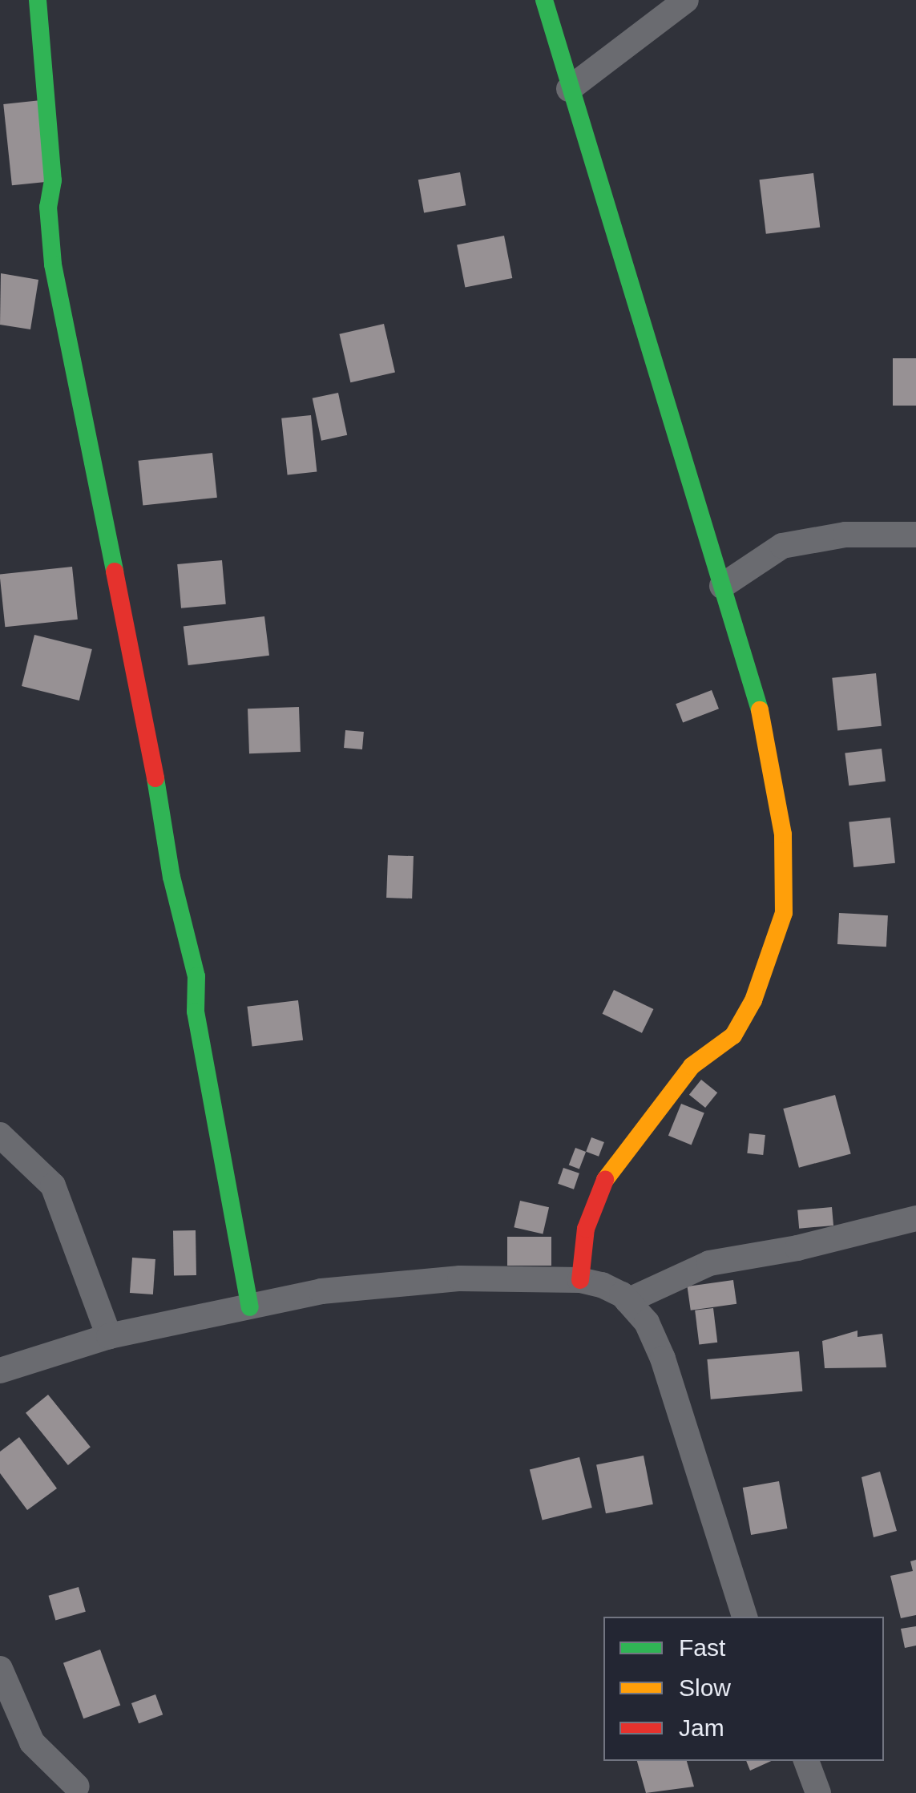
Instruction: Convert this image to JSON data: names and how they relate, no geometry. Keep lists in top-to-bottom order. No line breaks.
{"legend":["Fast","Slow","Jam"]}
